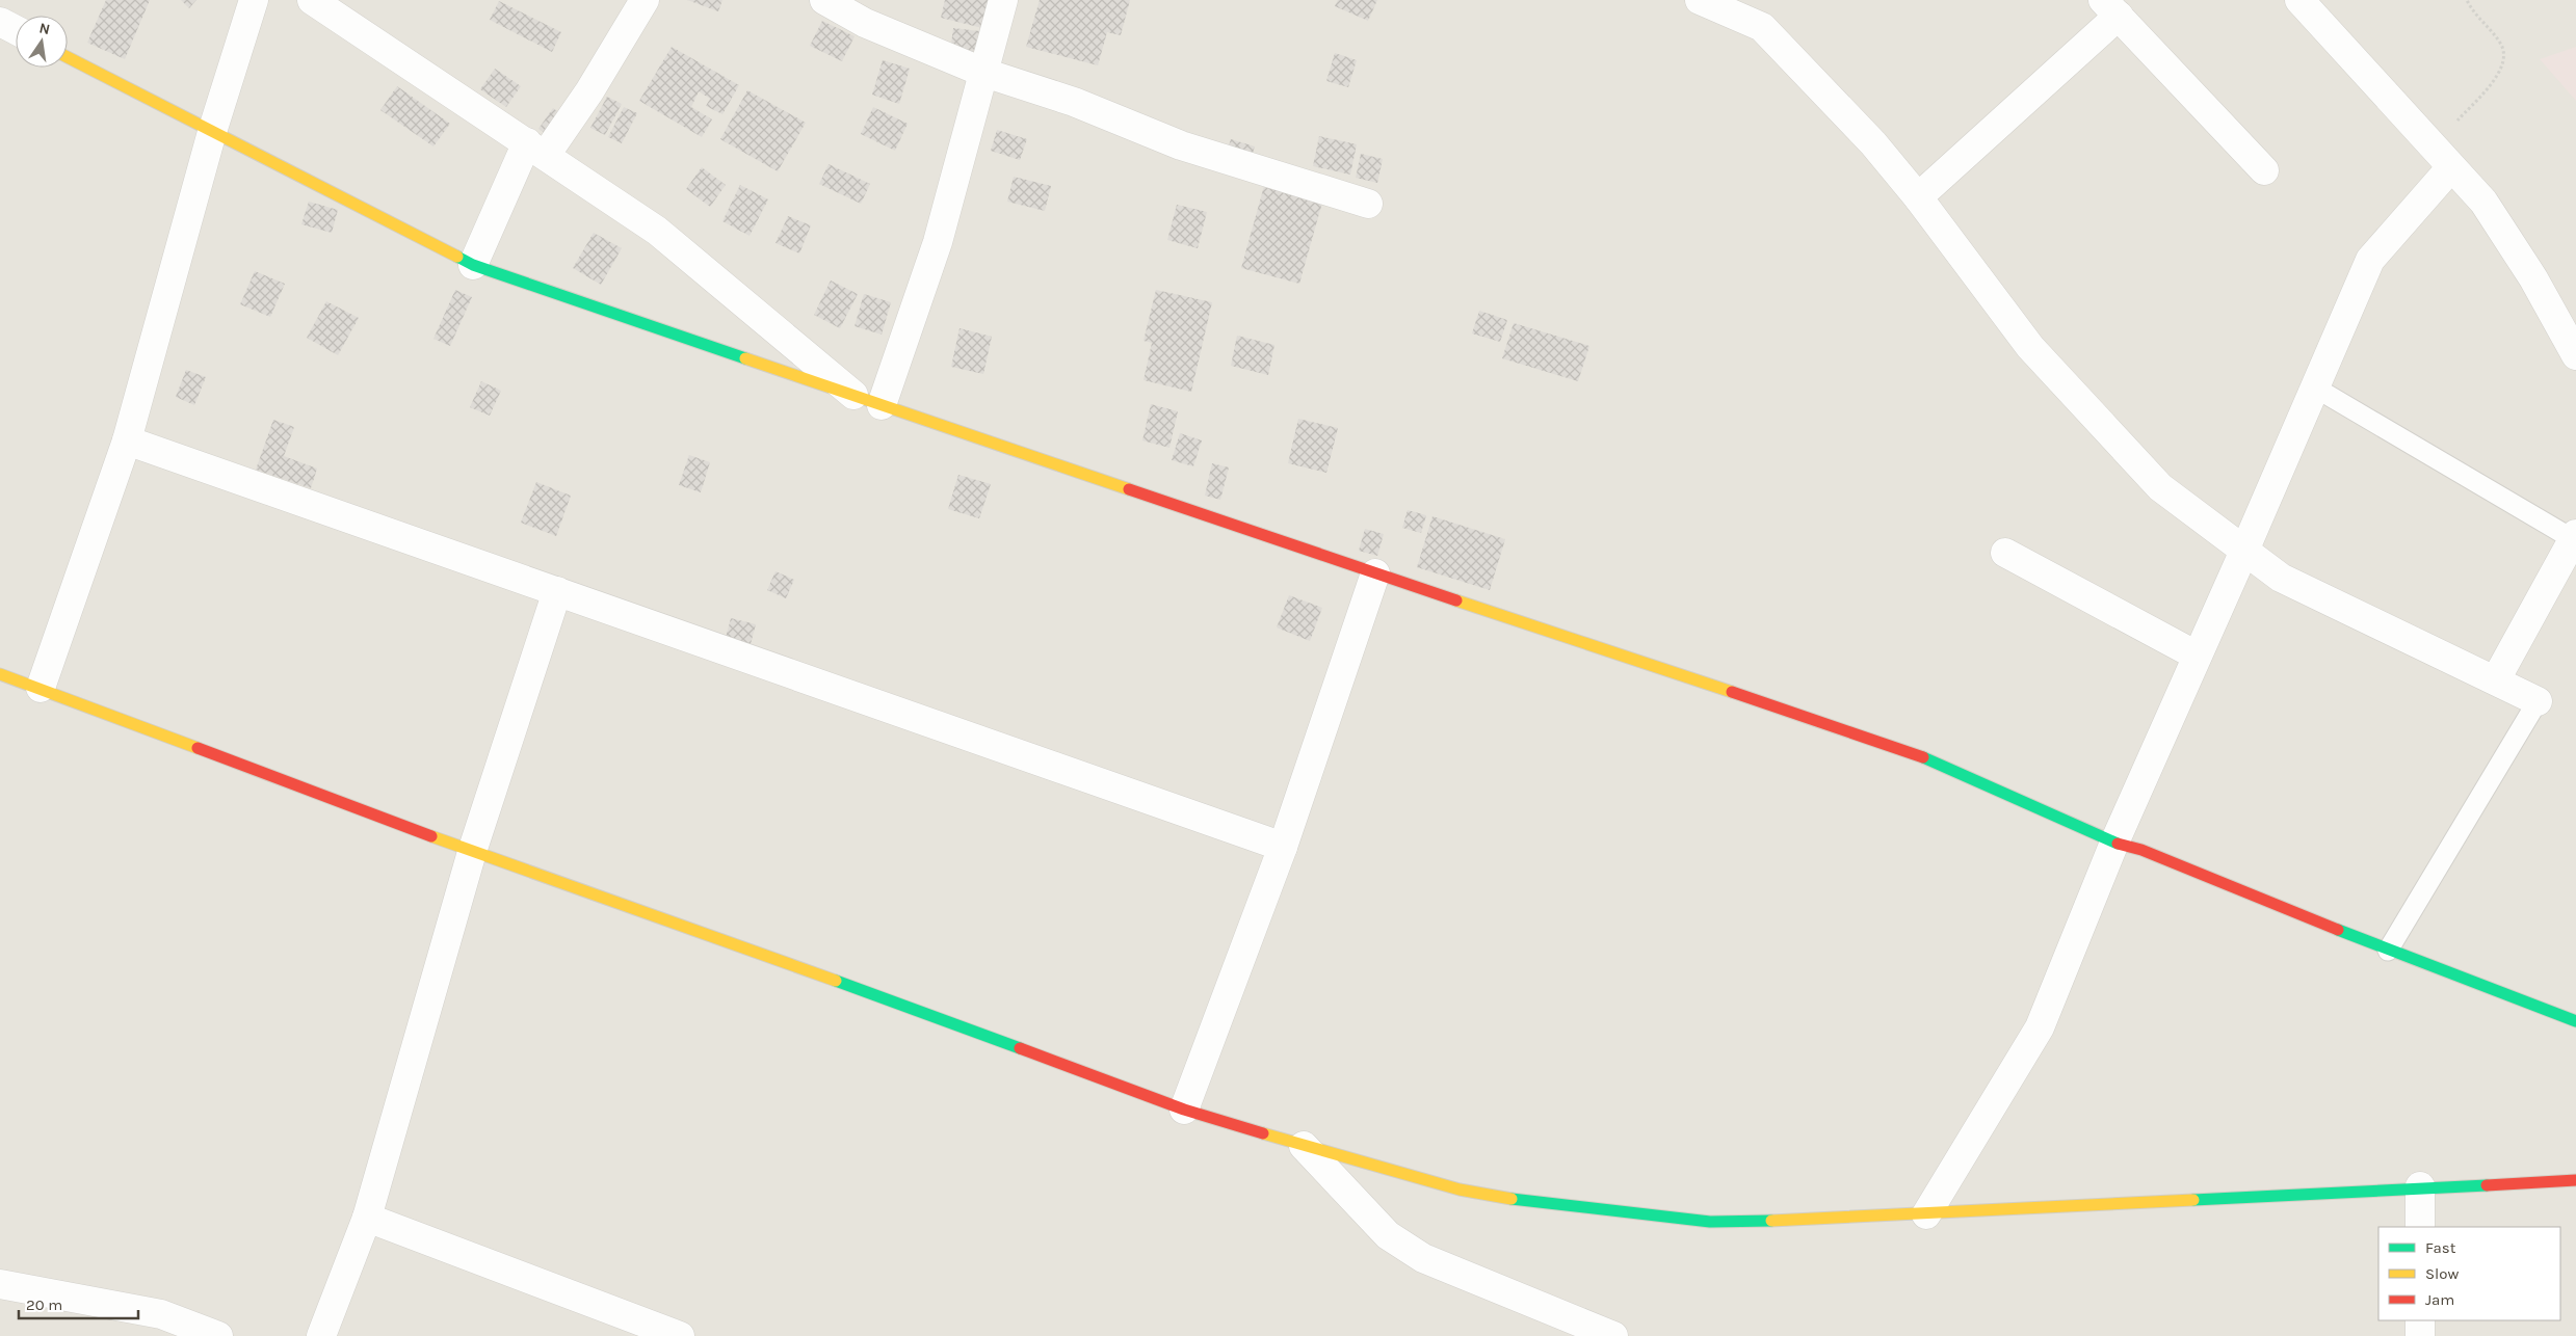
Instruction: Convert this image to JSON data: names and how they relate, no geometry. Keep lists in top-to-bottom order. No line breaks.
{"legend":["Fast","Slow","Jam"],"scale_bar":"20 m","north":"top"}
